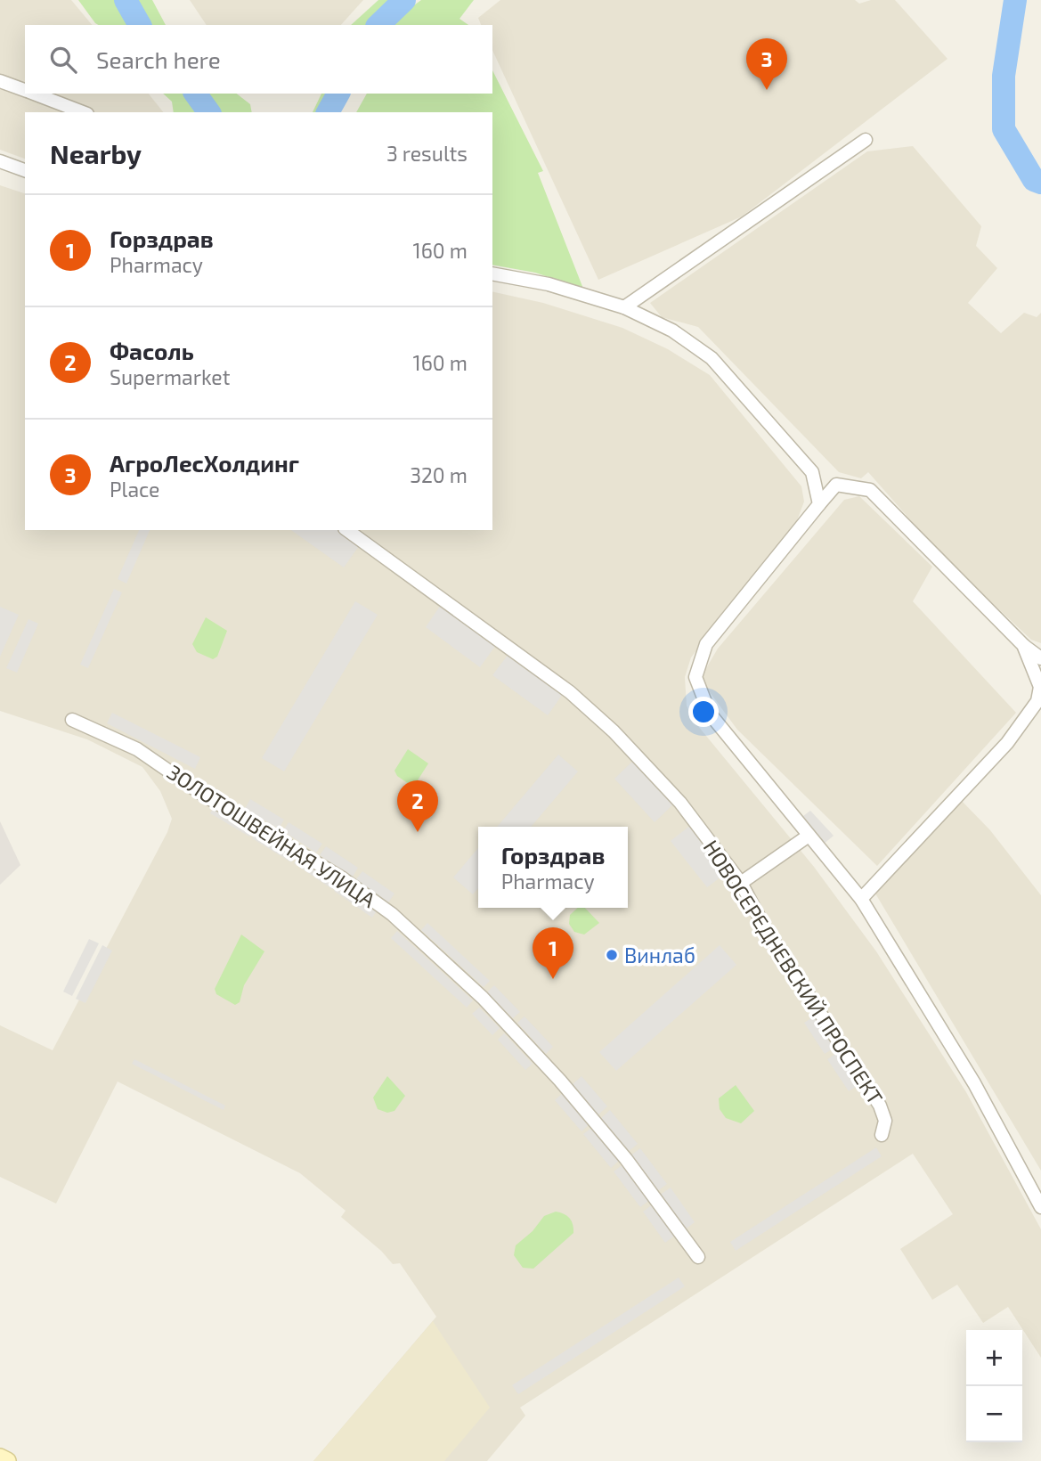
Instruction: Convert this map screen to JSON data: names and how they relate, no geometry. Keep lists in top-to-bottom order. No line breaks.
{"streets":{"street":["ЗОЛОТОШВЕЙНАЯ УЛИЦА","НОВОСЕРЕДНЕВСКИЙ ПРОСПЕКТ"]},"places":["Винлаб"],"page":{"search":"Search here","pins":["3","2","1"],"heading":["Nearby","3 results"],"list":[{"mark":"1","name":"Горздрав","note":"Pharmacy","value":"160 m"},{"mark":"2","name":"Фасоль","note":"Supermarket","value":"160 m"},{"mark":"3","name":"АгроЛесХолдинг","note":"Place","value":"320 m"}],"popup":["Горздрав","Pharmacy"],"map_buttons":["+","−"]}}
